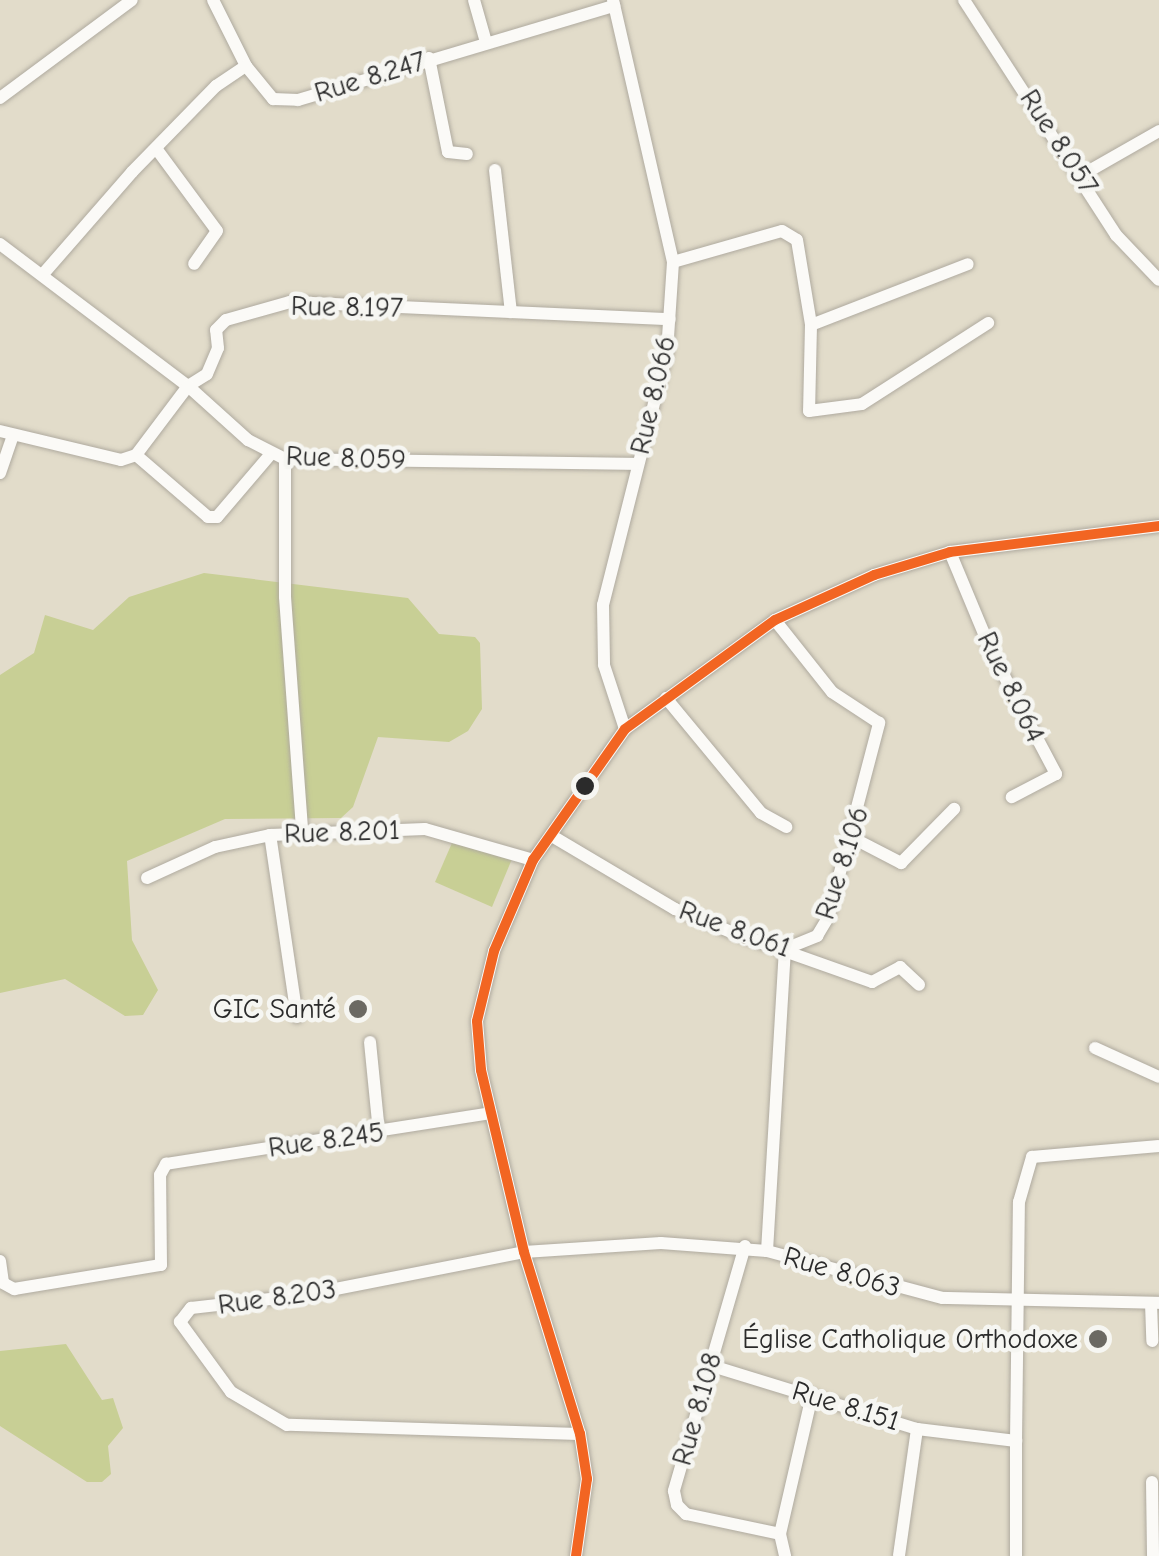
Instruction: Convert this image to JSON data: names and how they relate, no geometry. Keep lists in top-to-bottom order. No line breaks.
{"streets":{"street":["Rue 8.247","Rue 8.057","Rue 8.197","Rue 8.066","Rue 8.059","Rue 8.064","Rue 8.201","Rue 8.106","Rue 8.061","Rue 8.245","Rue 8.063","Rue 8.203","Rue 8.151","Rue 8.108"]},"crossings":[["Rue 8.247","Rue 8.066"],["Rue 8.197","Rue 8.066"],["Rue 8.197","Rue 8.059"],["Rue 8.066","Rue 8.059"],["Rue 8.106","Rue 8.061"],["Rue 8.063","Rue 8.203"],["Rue 8.063","Rue 8.108"],["Rue 8.151","Rue 8.108"]],"places":["GIC Santé","Église Catholique Orthodoxe"]}
